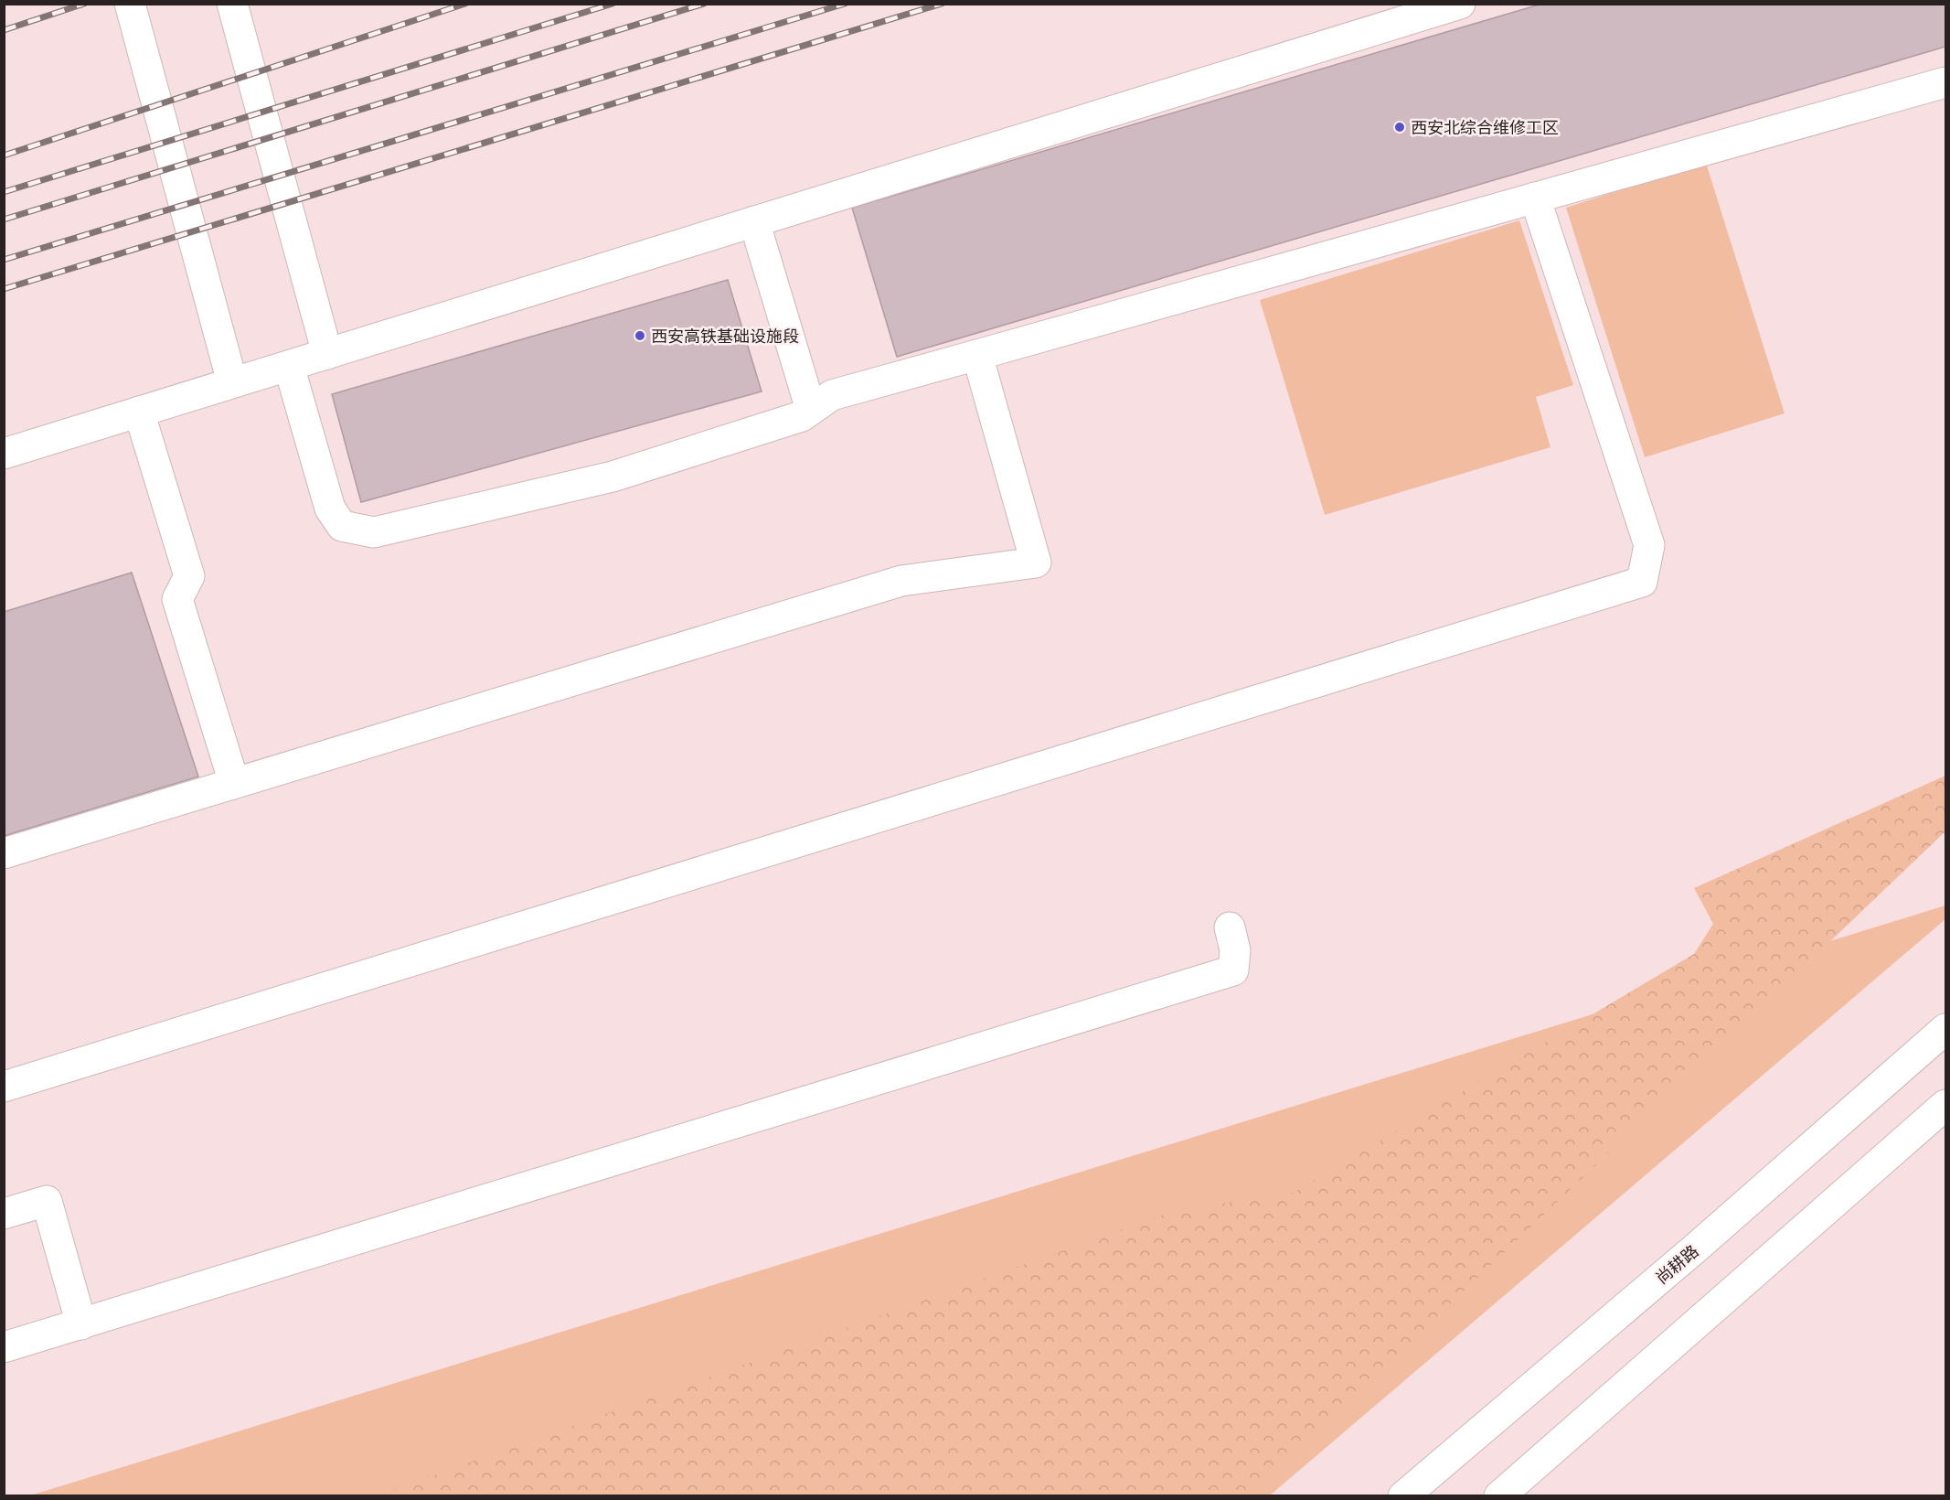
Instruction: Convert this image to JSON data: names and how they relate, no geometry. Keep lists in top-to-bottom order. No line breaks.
{"streets":{"street":["尚耕路"]},"places":["西安北综合维修工区","西安高铁基础设施段"]}
